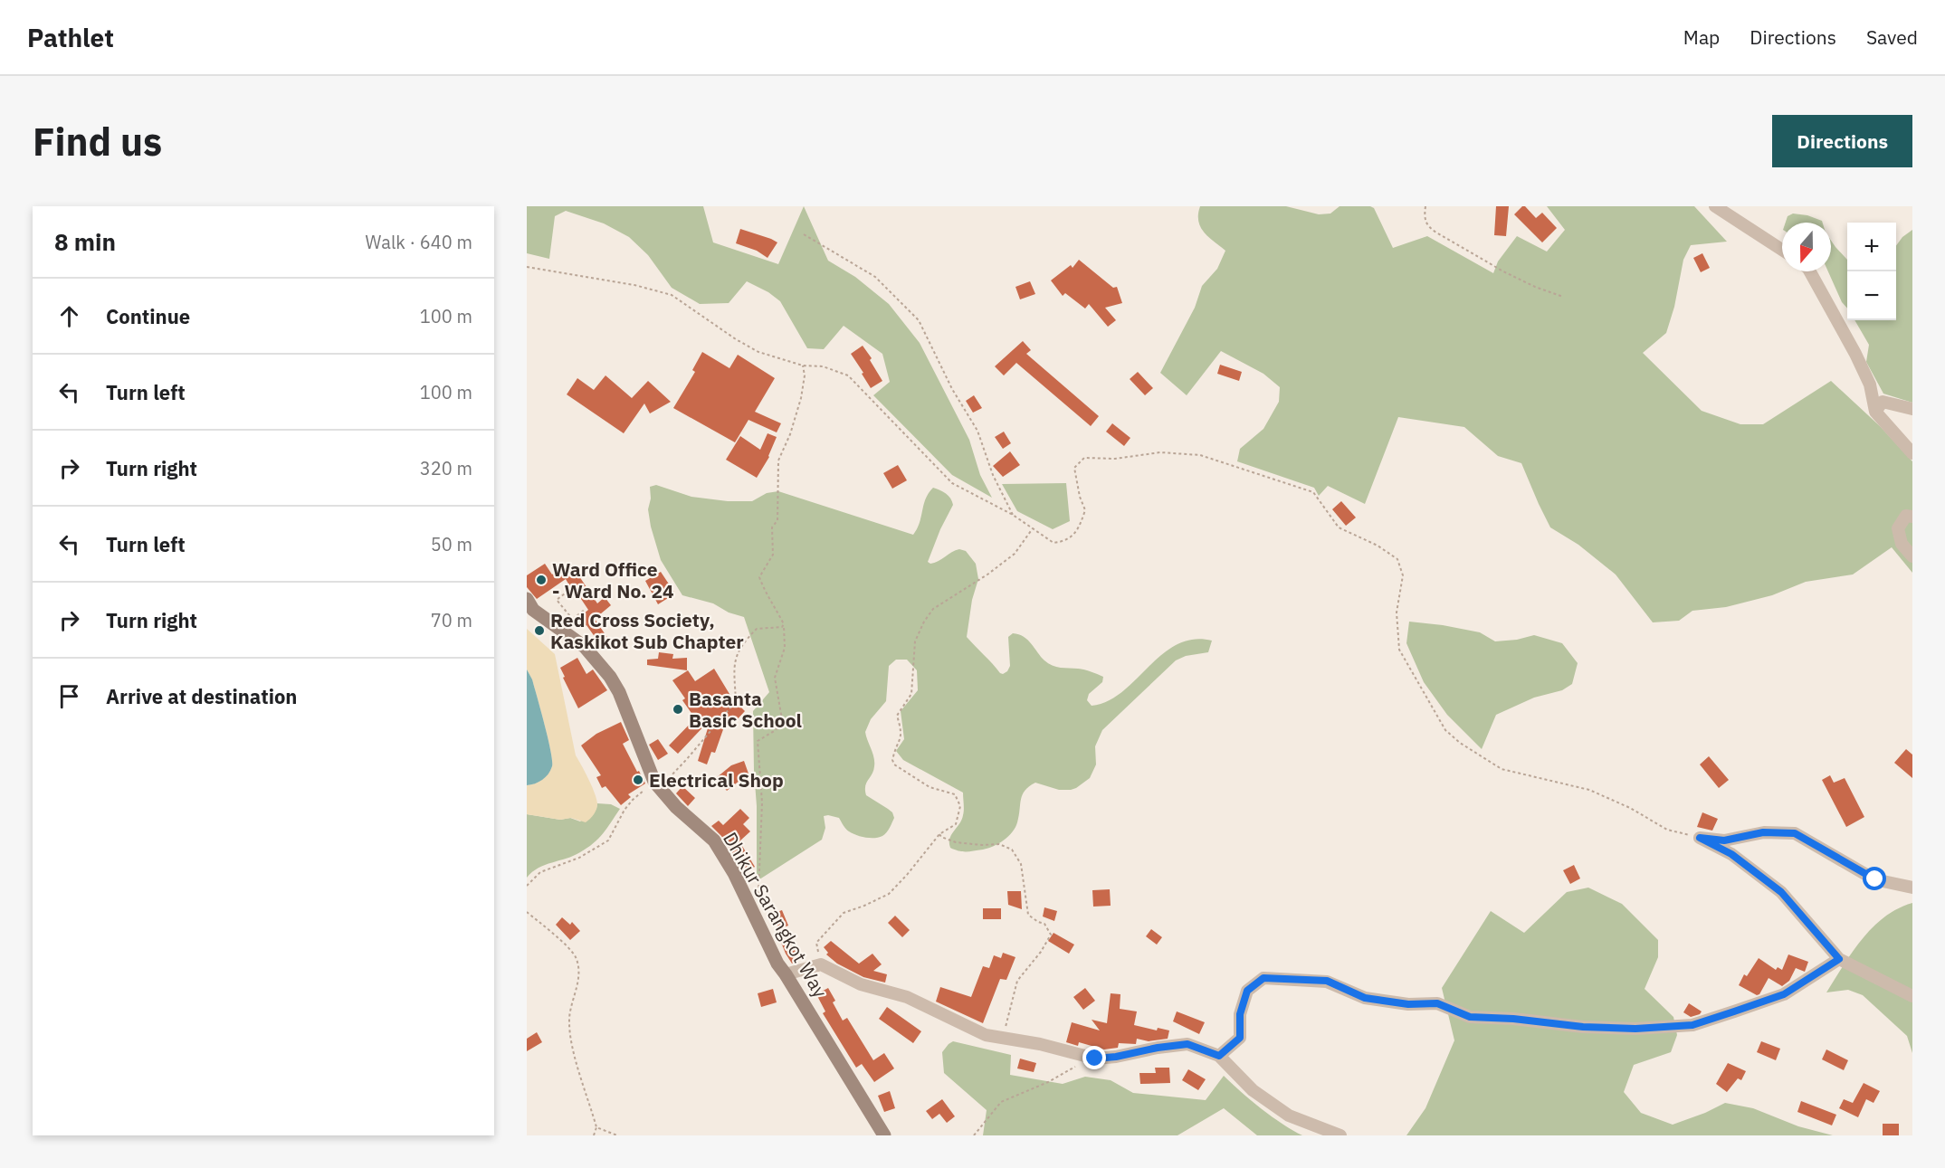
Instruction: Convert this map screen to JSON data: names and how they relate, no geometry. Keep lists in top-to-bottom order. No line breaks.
{"streets":{"street":["Dhikur Sarangkot Way"]},"places":["Ward Office - Ward No. 24","Red Cross Society, Kaskikot Sub Chapter","Basanta Basic School","Electrical Shop"],"north":"bottom","page":{"header":"Pathlet","nav":["Map","Directions","Saved"],"buttons":"Directions","title":"Find us","heading":["8 min","Walk · 640 m"],"map_buttons":["+","−"],"list":[["Continue","100 m"],["Turn left","100 m"],["Turn right","320 m"],["Turn left","50 m"],["Turn right","70 m"],"Arrive at destination"]}}
